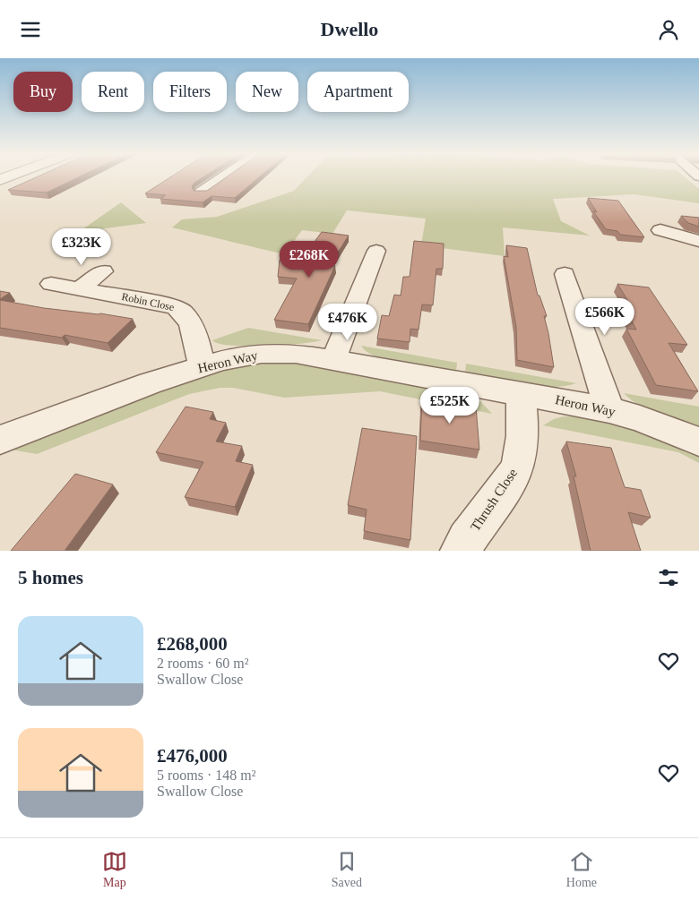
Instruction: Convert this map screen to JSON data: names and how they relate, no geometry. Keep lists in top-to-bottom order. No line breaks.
{"streets":{"street":["Robin Close","Heron Way","Thrush Close"]},"crossings":[["Robin Close","Heron Way"],["Heron Way","Thrush Close"]],"page":{"header":"Dwello","chip":["Buy","Rent","Filters","New","Apartment"],"price":["£323K","£268K","£566K","£476K","£525K"],"heading":"5 homes","list":[{"name":"£268,000","note":"2 rooms · 60 m² · Swallow Close"},{"name":"£476,000","note":"5 rooms · 148 m² · Swallow Close"}],"tabs":["Map","Saved","Home"]}}
